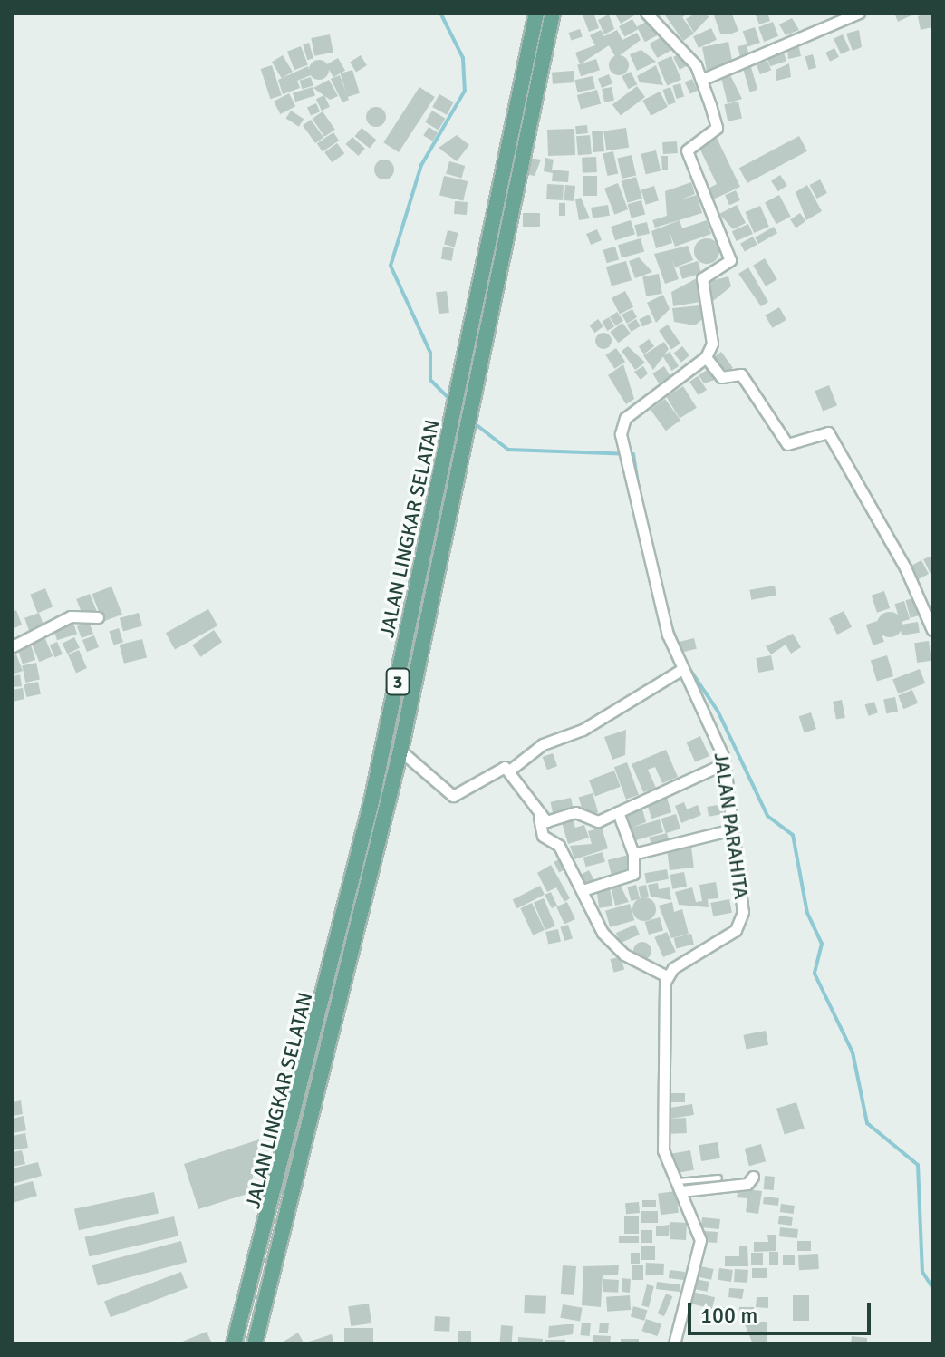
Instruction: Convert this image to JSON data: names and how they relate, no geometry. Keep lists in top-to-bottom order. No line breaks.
{"streets":{"main road":["JALAN LINGKAR SELATAN","3"],"street":["JALAN PARAHITA"]},"scale_bar":"100 m"}
